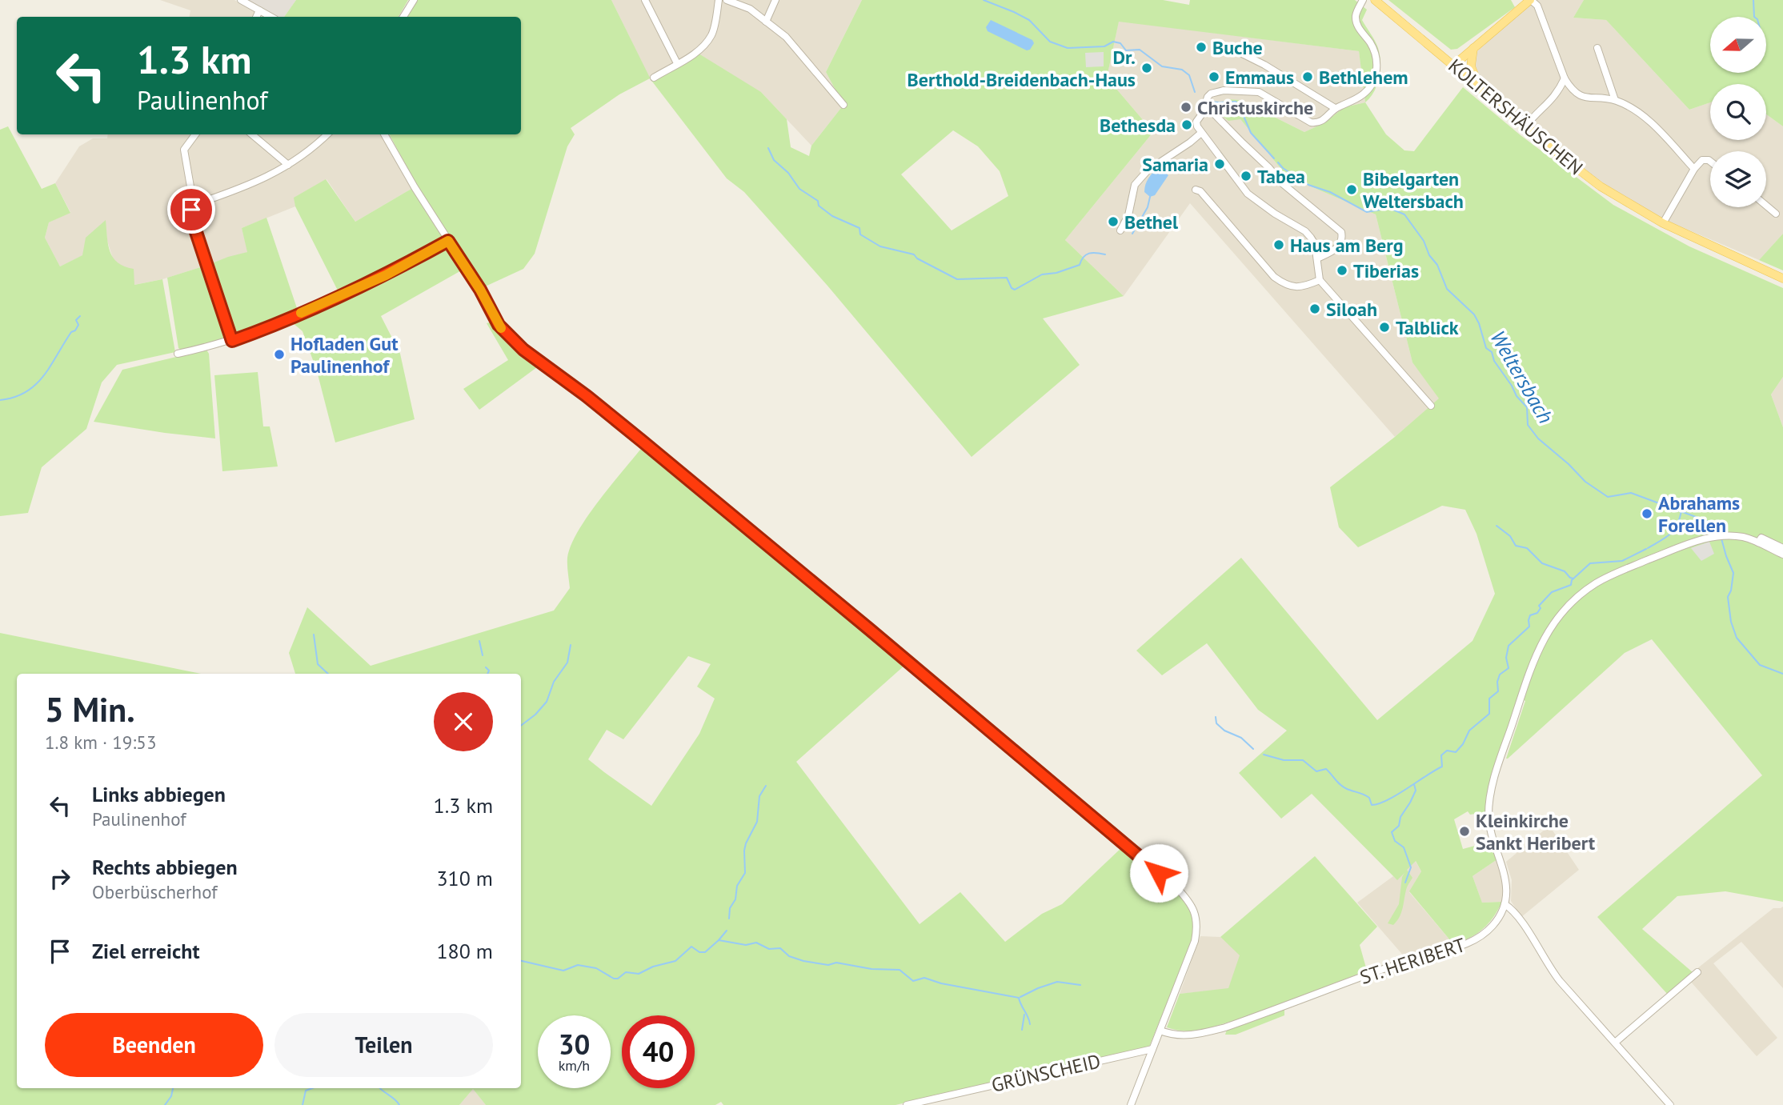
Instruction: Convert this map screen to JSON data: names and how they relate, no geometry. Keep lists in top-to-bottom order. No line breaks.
{"streets":{"main road":["KOLTERSHÄUSCHEN"],"street":["ST. HERIBERT","GRÜNSCHEID"]},"water":["Weltersbach"],"places":["Buche","Dr. Berthold-Breidenbach-Haus","Emmaus","Bethlehem","Christuskirche","Bethesda","Samaria","Tabea","Bibelgarten Weltersbach","Bethel","Haus am Berg","Tiberias","Siloah","Talblick","Hofladen Gut Paulinenhof","Abrahams Forellen","Kleinkirche Sankt Heribert"],"north":"left","page":{"turn":["1.3 km","Paulinenhof"],"heading":["5 Min.","1.8 km · 19:53"],"list":[{"name":"Links abbiegen","note":"Paulinenhof","value":"1.3 km"},{"name":"Rechts abbiegen","note":"Oberbüscherhof","value":"310 m"},{"name":"Ziel erreicht","value":"180 m"}],"buttons":["Beenden","Teilen"],"speed":"30 km/h","limit":"40"}}
